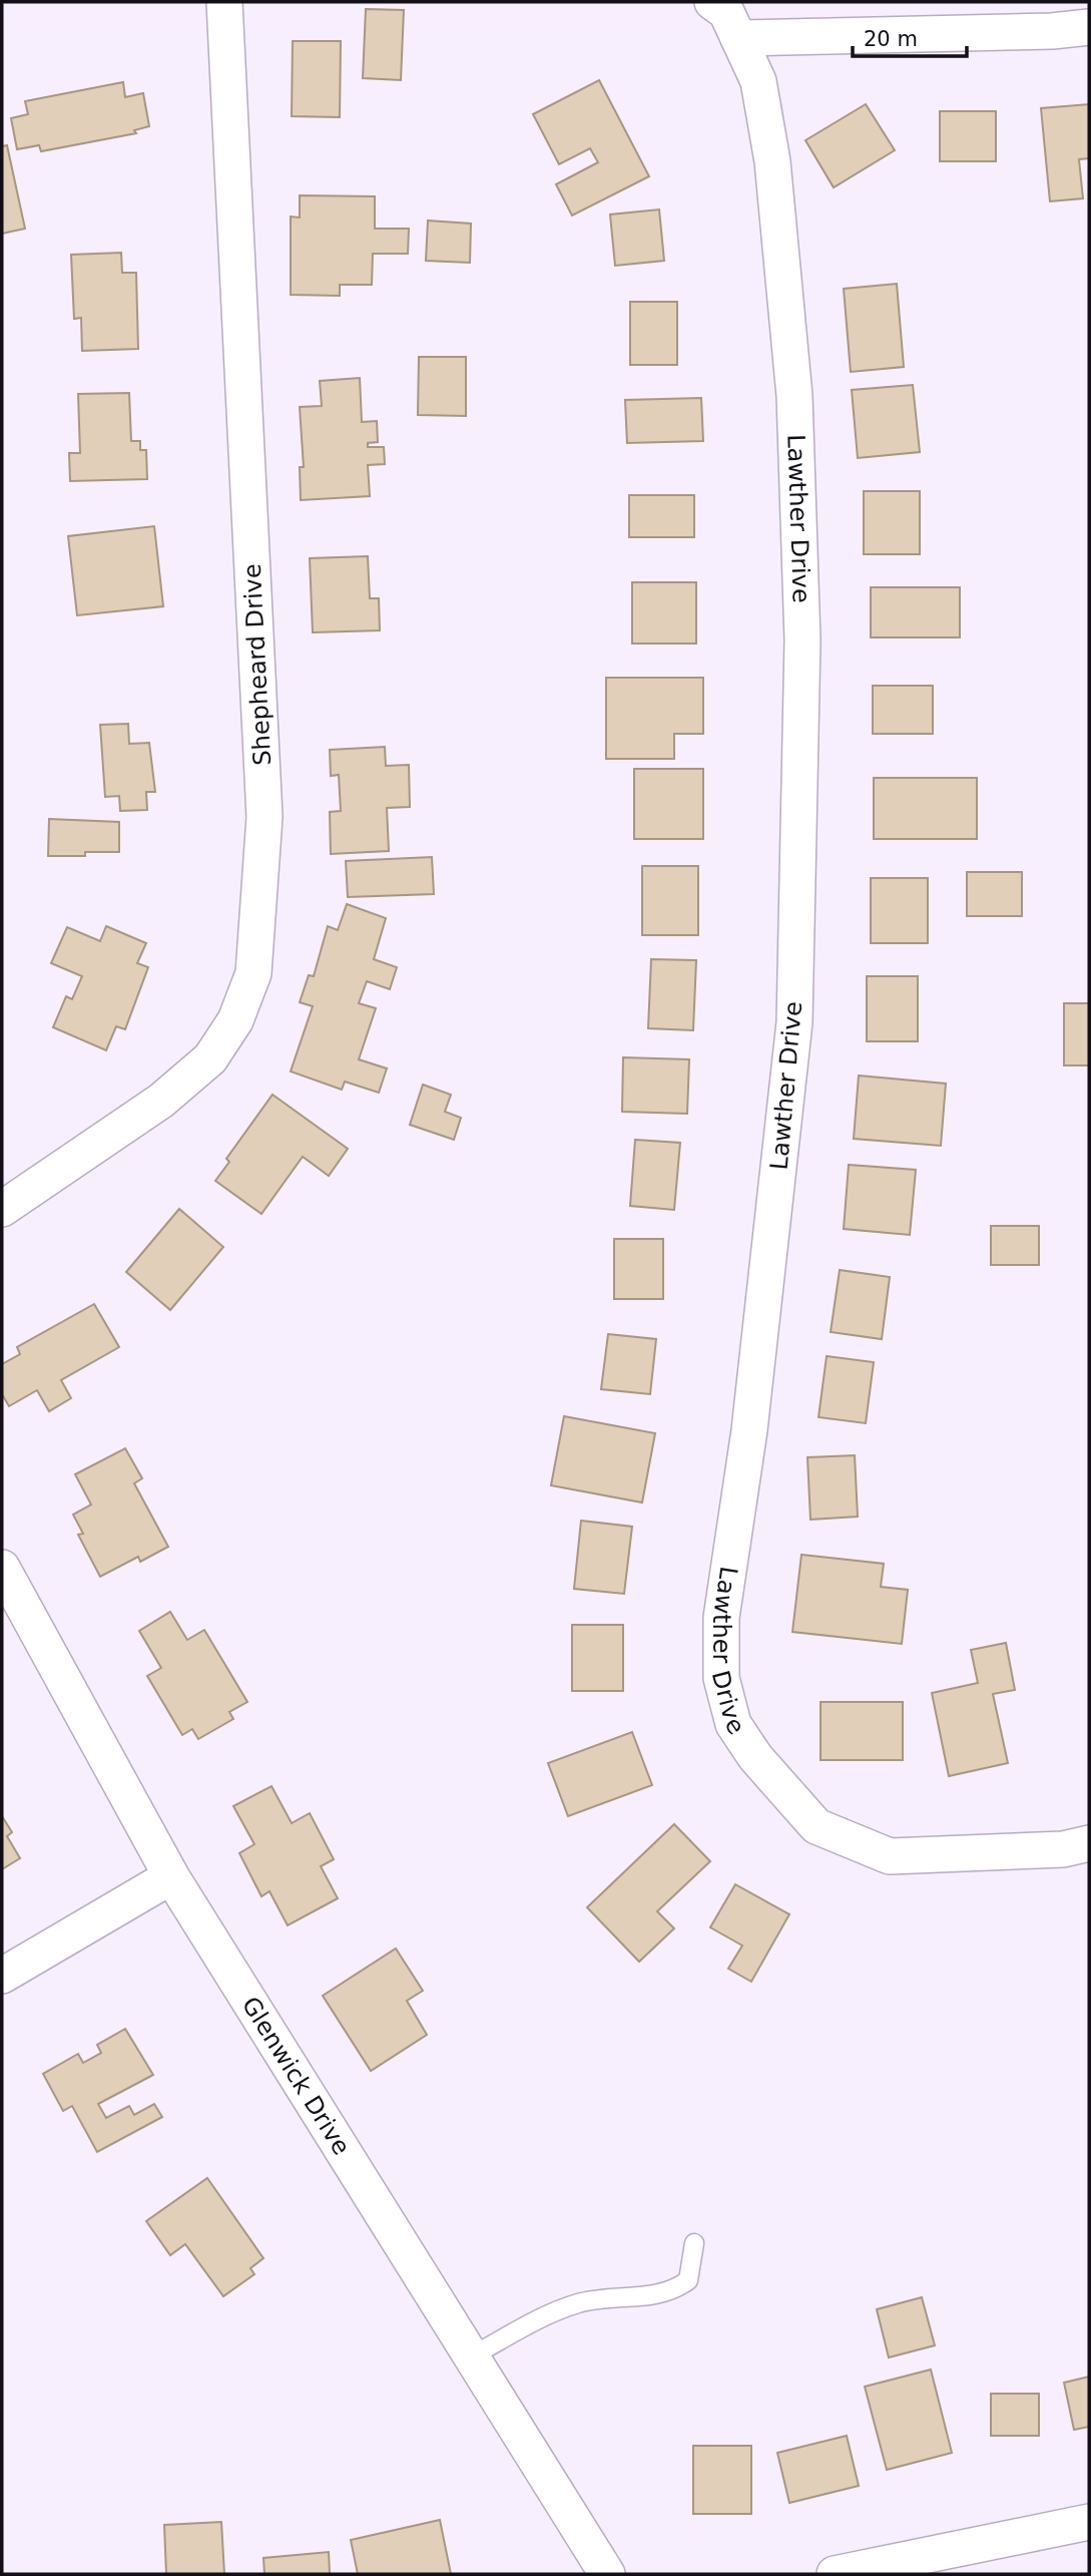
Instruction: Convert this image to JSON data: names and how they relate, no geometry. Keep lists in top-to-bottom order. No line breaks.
{"streets":{"street":["Lawther Drive","Shepheard Drive","Glenwick Drive"]},"scale_bar":"20 m"}
